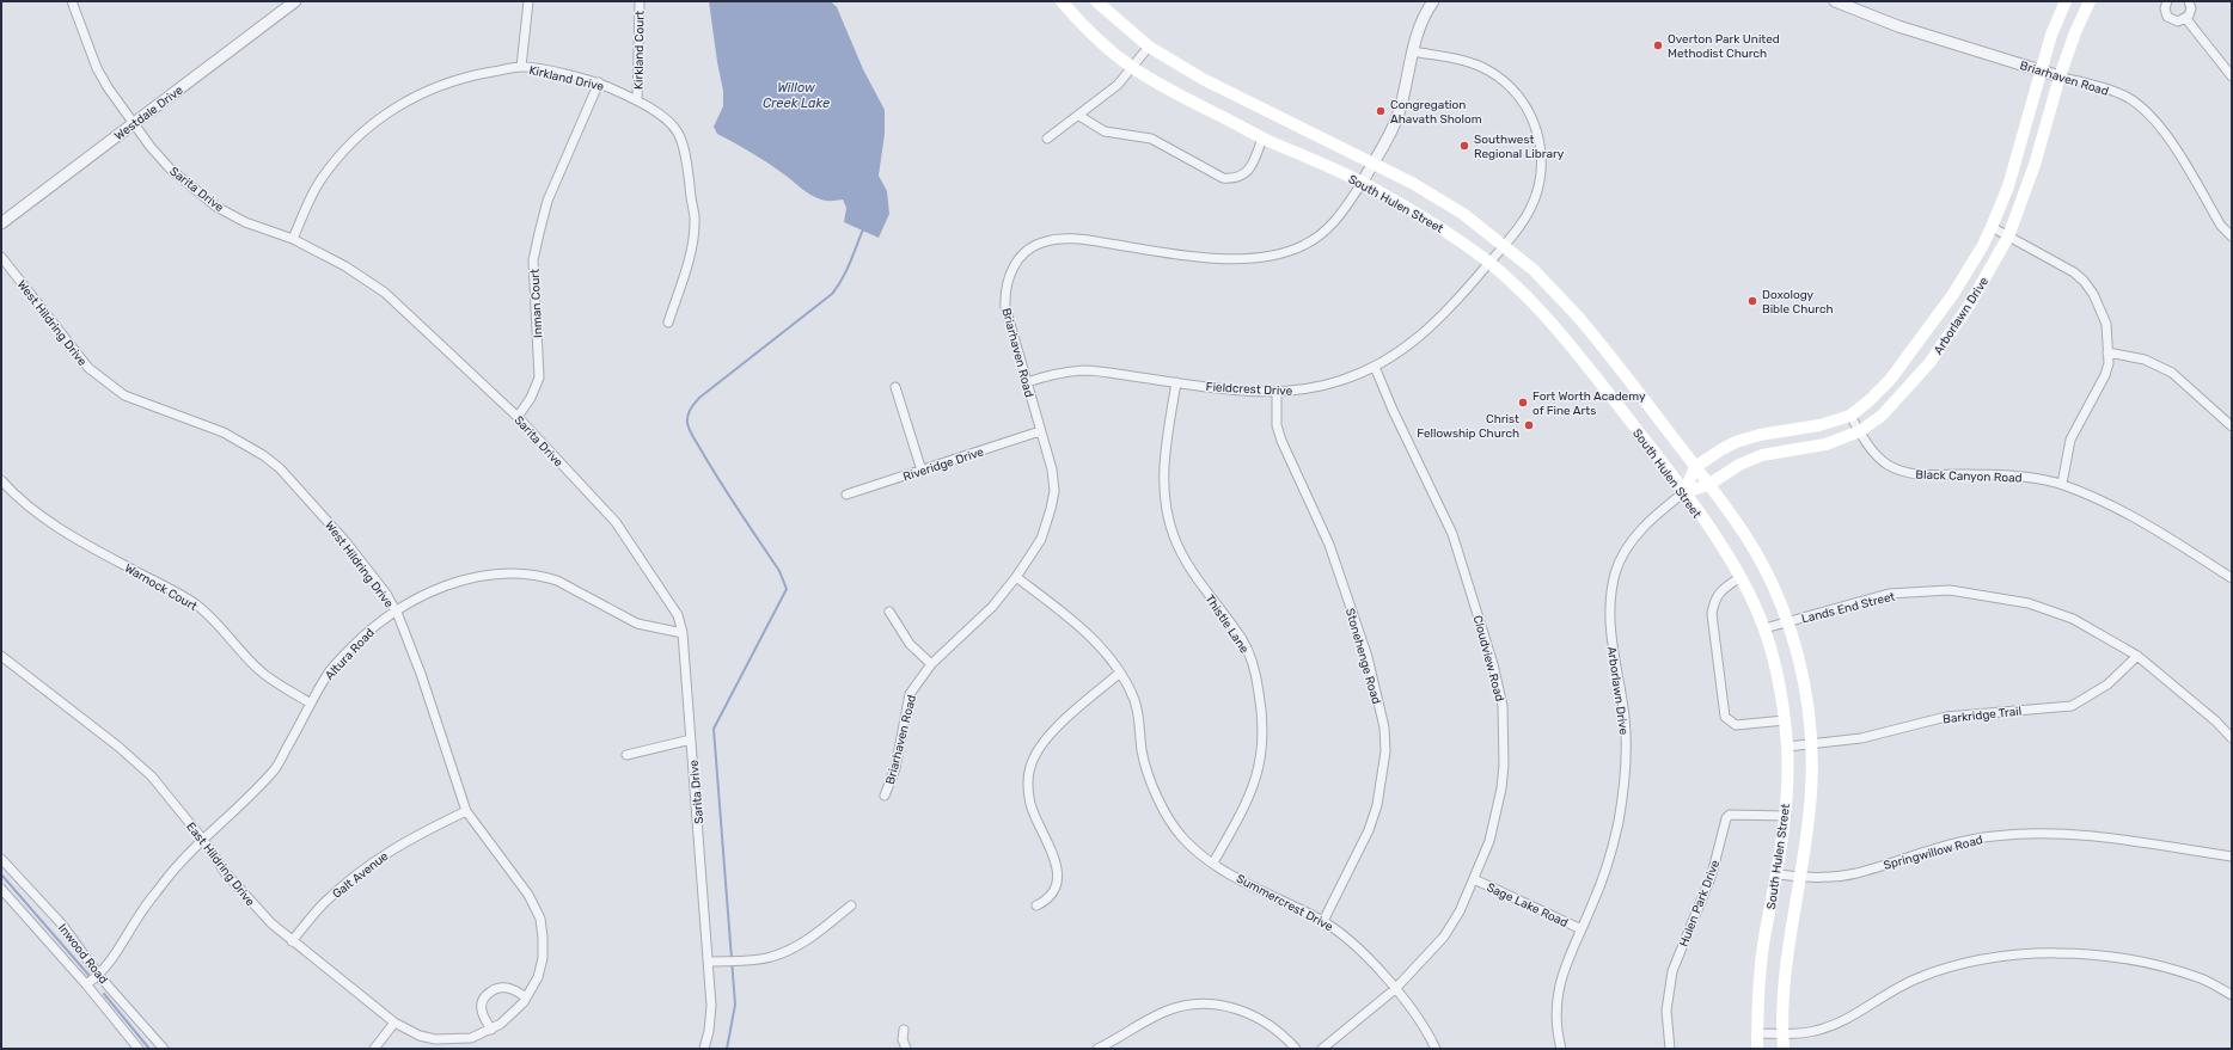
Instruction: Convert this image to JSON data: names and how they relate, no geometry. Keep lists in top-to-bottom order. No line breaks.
{"streets":{"main road":["South Hulen Street","Arborlawn Drive"],"street":["Kirkland Court","Kirkland Drive","Briarhaven Road","Westdale Drive","Sarita Drive","Inman Court","West Hildring Drive","Fieldcrest Drive","Riveridge Drive","Black Canyon Road","Warnock Court","Lands End Street","Thistle Lane","Altura Road","Stonehenge Road","Cloudview Road","Barkridge Trail","Springwillow Road","East Hildring Drive","Galt Avenue","Summercrest Drive","Hulen Park Drive","Sage Lake Road","Inwood Road"]},"crossings":[["Kirkland Court","Kirkland Drive"],["Kirkland Drive","Sarita Drive"],["Kirkland Drive","Inman Court"],["Briarhaven Road","South Hulen Street"],["Briarhaven Road","Arborlawn Drive"],["Briarhaven Road","Fieldcrest Drive"],["Briarhaven Road","Riveridge Drive"],["Briarhaven Road","Summercrest Drive"],["Westdale Drive","Sarita Drive"],["Sarita Drive","Inman Court"],["Sarita Drive","Altura Road"],["South Hulen Street","Arborlawn Drive"],["South Hulen Street","Fieldcrest Drive"],["South Hulen Street","Lands End Street"],["South Hulen Street","Barkridge Trail"],["South Hulen Street","Springwillow Road"],["South Hulen Street","Hulen Park Drive"],["Arborlawn Drive","Black Canyon Road"],["Arborlawn Drive","Sage Lake Road"],["West Hildring Drive","Altura Road"],["West Hildring Drive","East Hildring Drive"],["West Hildring Drive","Galt Avenue"],["Fieldcrest Drive","Thistle Lane"],["Fieldcrest Drive","Stonehenge Road"],["Fieldcrest Drive","Cloudview Road"],["Warnock Court","Altura Road"],["Lands End Street","Barkridge Trail"],["Thistle Lane","Summercrest Drive"],["Altura Road","East Hildring Drive"],["Altura Road","Inwood Road"],["Stonehenge Road","Summercrest Drive"],["Cloudview Road","Summercrest Drive"],["Cloudview Road","Sage Lake Road"],["East Hildring Drive","Galt Avenue"]],"water":["Willow Creek Lake"],"places":["Overton Park United Methodist Church","Congregation Ahavath Sholom","Southwest Regional Library","Doxology Bible Church","Fort Worth Academy of Fine Arts","Christ Fellowship Church"]}
